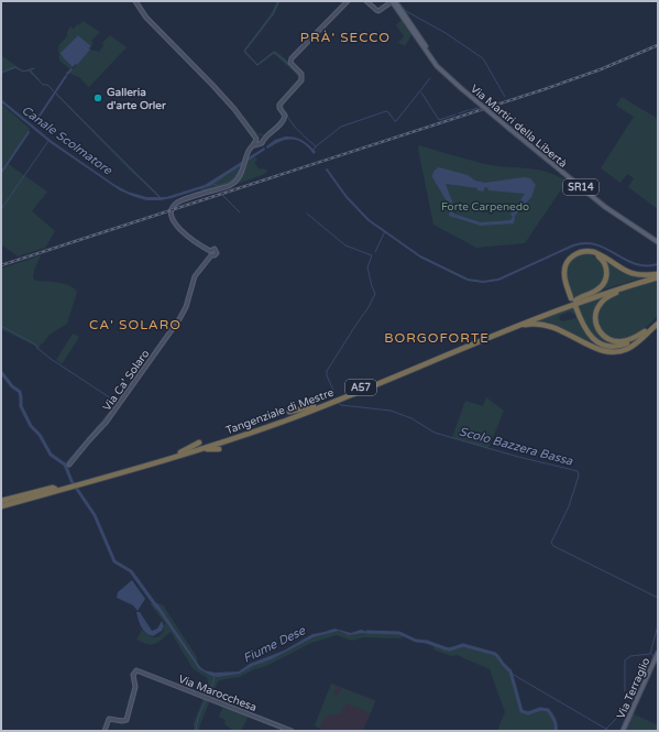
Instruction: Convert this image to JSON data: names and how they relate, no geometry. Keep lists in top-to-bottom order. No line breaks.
{"streets":{"highway":["A57","Tangenziale di Mestre"],"main road":["Via Martiri della Libertà","SR14","Via Terraglio"],"street":["Via Ca' Solaro","Via Marocchesa"]},"crossings":[["A57","Tangenziale di Mestre"]],"districts":["PRÀ' SECCO","CA' SOLARO","BORGOFORTE"],"water":["Canale Scolmatore","Scolo Bazzera Bassa","Fiume Dese"],"parks":["Forte Carpenedo"],"places":["Galleria d'arte Orler"]}
